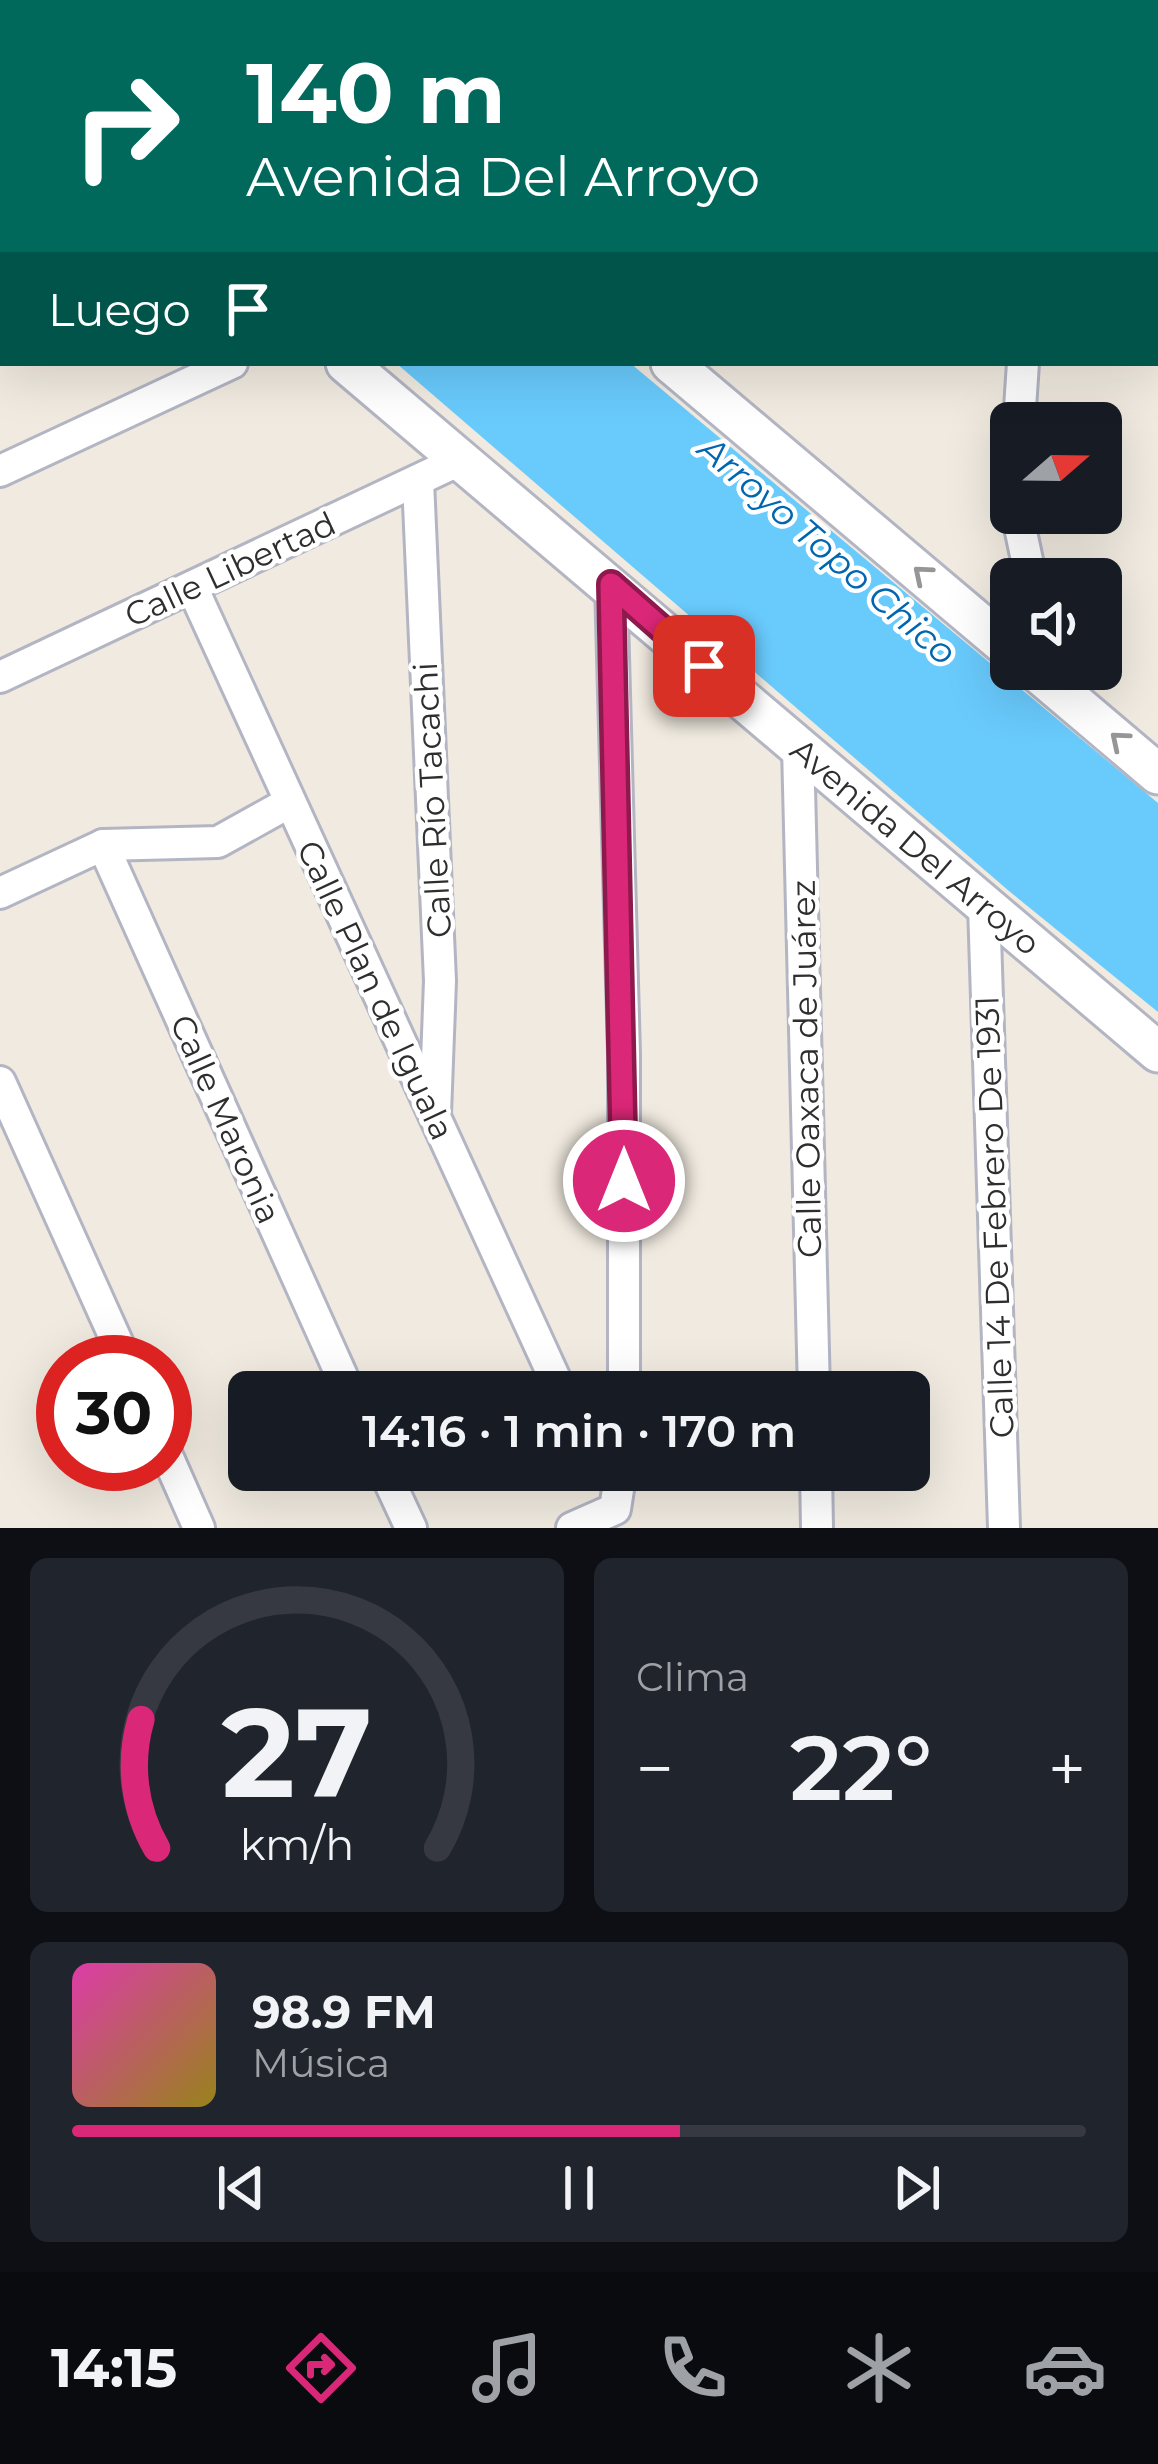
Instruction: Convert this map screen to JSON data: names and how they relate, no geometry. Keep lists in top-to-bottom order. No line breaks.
{"streets":{"street":["Calle Libertad","Calle Río Tacachi","Avenida Del Arroyo","Calle Plan de Iguala","Calle Oaxaca de Juárez","Calle Maronia","Calle 14 De Febrero De 1931"]},"crossings":[["Calle Libertad","Calle Río Tacachi"],["Calle Libertad","Avenida Del Arroyo"],["Calle Libertad","Calle Plan de Iguala"],["Calle Río Tacachi","Calle Plan de Iguala"],["Avenida Del Arroyo","Calle Oaxaca de Juárez"],["Avenida Del Arroyo","Calle 14 De Febrero De 1931"]],"water":["Arroyo Topo Chico"],"north":"right","page":{"turn":["140 m","Avenida Del Arroyo"],"then":"Luego","limit":"30","trip":"14:16 · 1 min · 170 m","tile":"Clima","heat":["−","22°","+"],"song":["98.9 FM","Música"],"tabs":"14:15","gauge":["27","km/h"]}}
